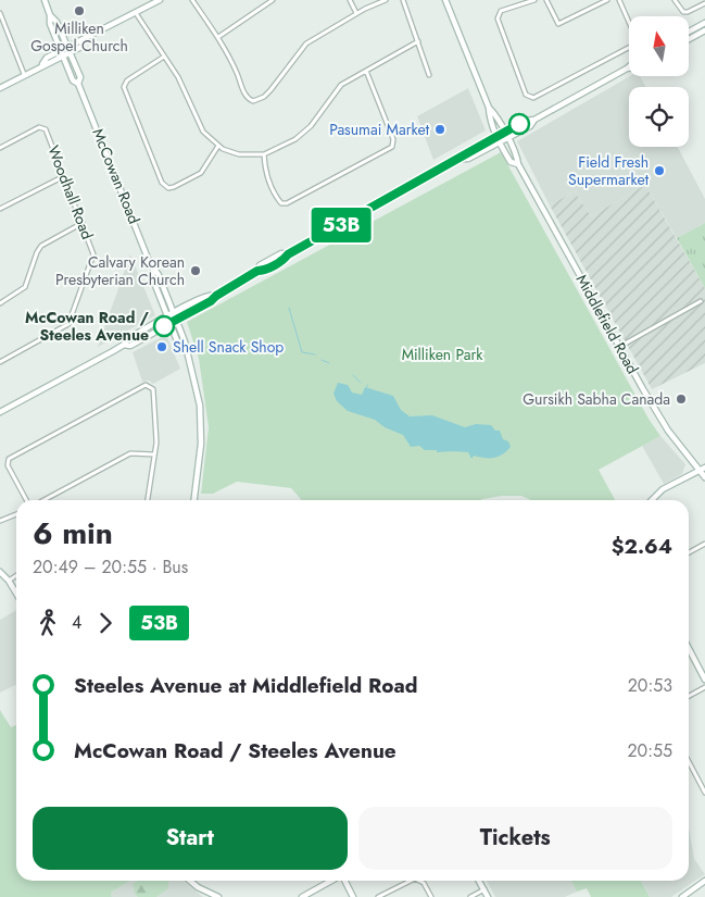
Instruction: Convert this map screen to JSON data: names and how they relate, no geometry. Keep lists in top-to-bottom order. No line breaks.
{"streets":{"main road":["McCowan Road","Middlefield Road"],"street":["Woodhall Road"]},"parks":["Milliken Park"],"places":["Milliken Gospel Church","Pasumai Market","Field Fresh Supermarket","Calvary Korean Presbyterian Church","McCowan Road / Steeles Avenue","Shell Snack Shop","Gursikh Sabha Canada"],"lines":["bus line 53B"],"north":"top","page":{"on_map":"53B","heading":["6 min","20:49 – 20:55 · Bus","$2.64"],"legs":["4","53B"],"list":[{"name":"Steeles Avenue at Middlefield Road","value":"20:53"},{"name":"McCowan Road / Steeles Avenue","value":"20:55"}],"buttons":["Start","Tickets"]}}
